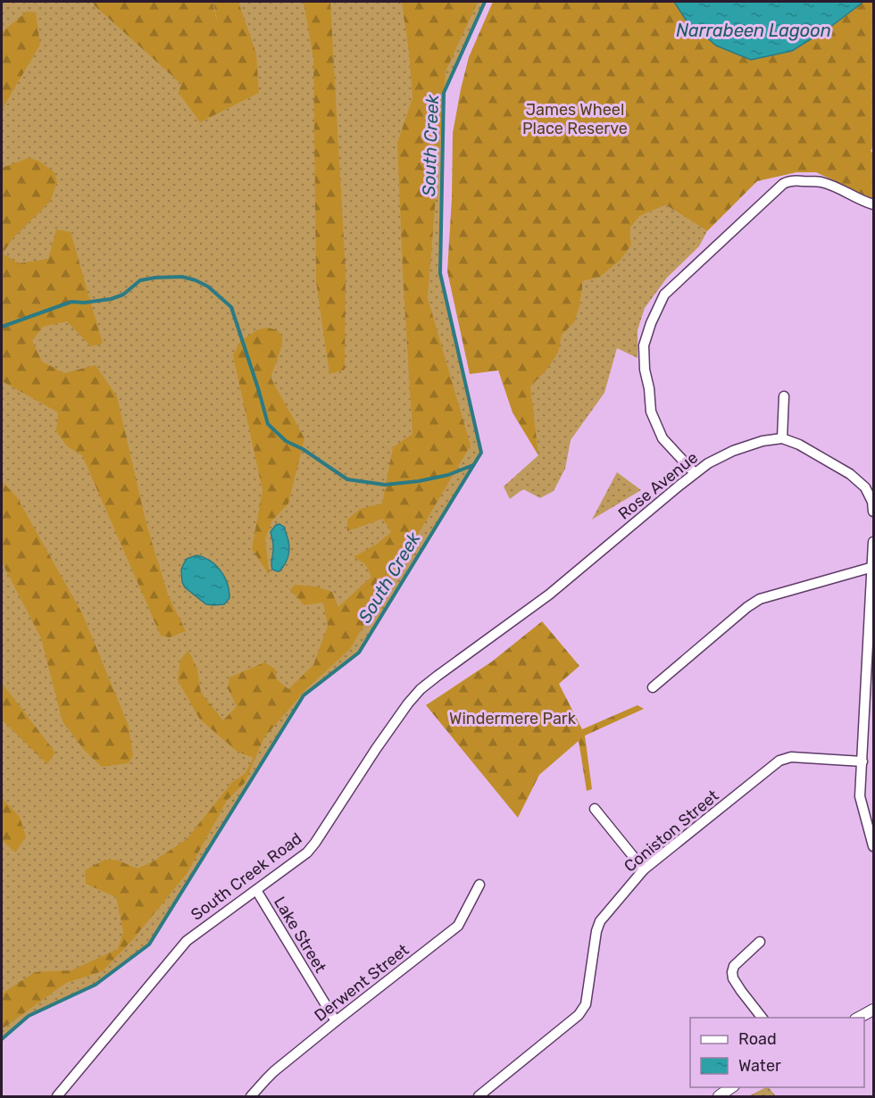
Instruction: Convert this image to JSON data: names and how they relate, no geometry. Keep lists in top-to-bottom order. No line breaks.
{"streets":{"street":["Rose Avenue","Coniston Street","South Creek Road","Lake Street","Derwent Street"]},"crossings":[["Rose Avenue","South Creek Road"],["South Creek Road","Lake Street"],["Lake Street","Derwent Street"]],"water":["Narrabeen Lagoon","South Creek"],"parks":["James Wheel Place Reserve","Windermere Park"],"legend":["Road","Water"]}
